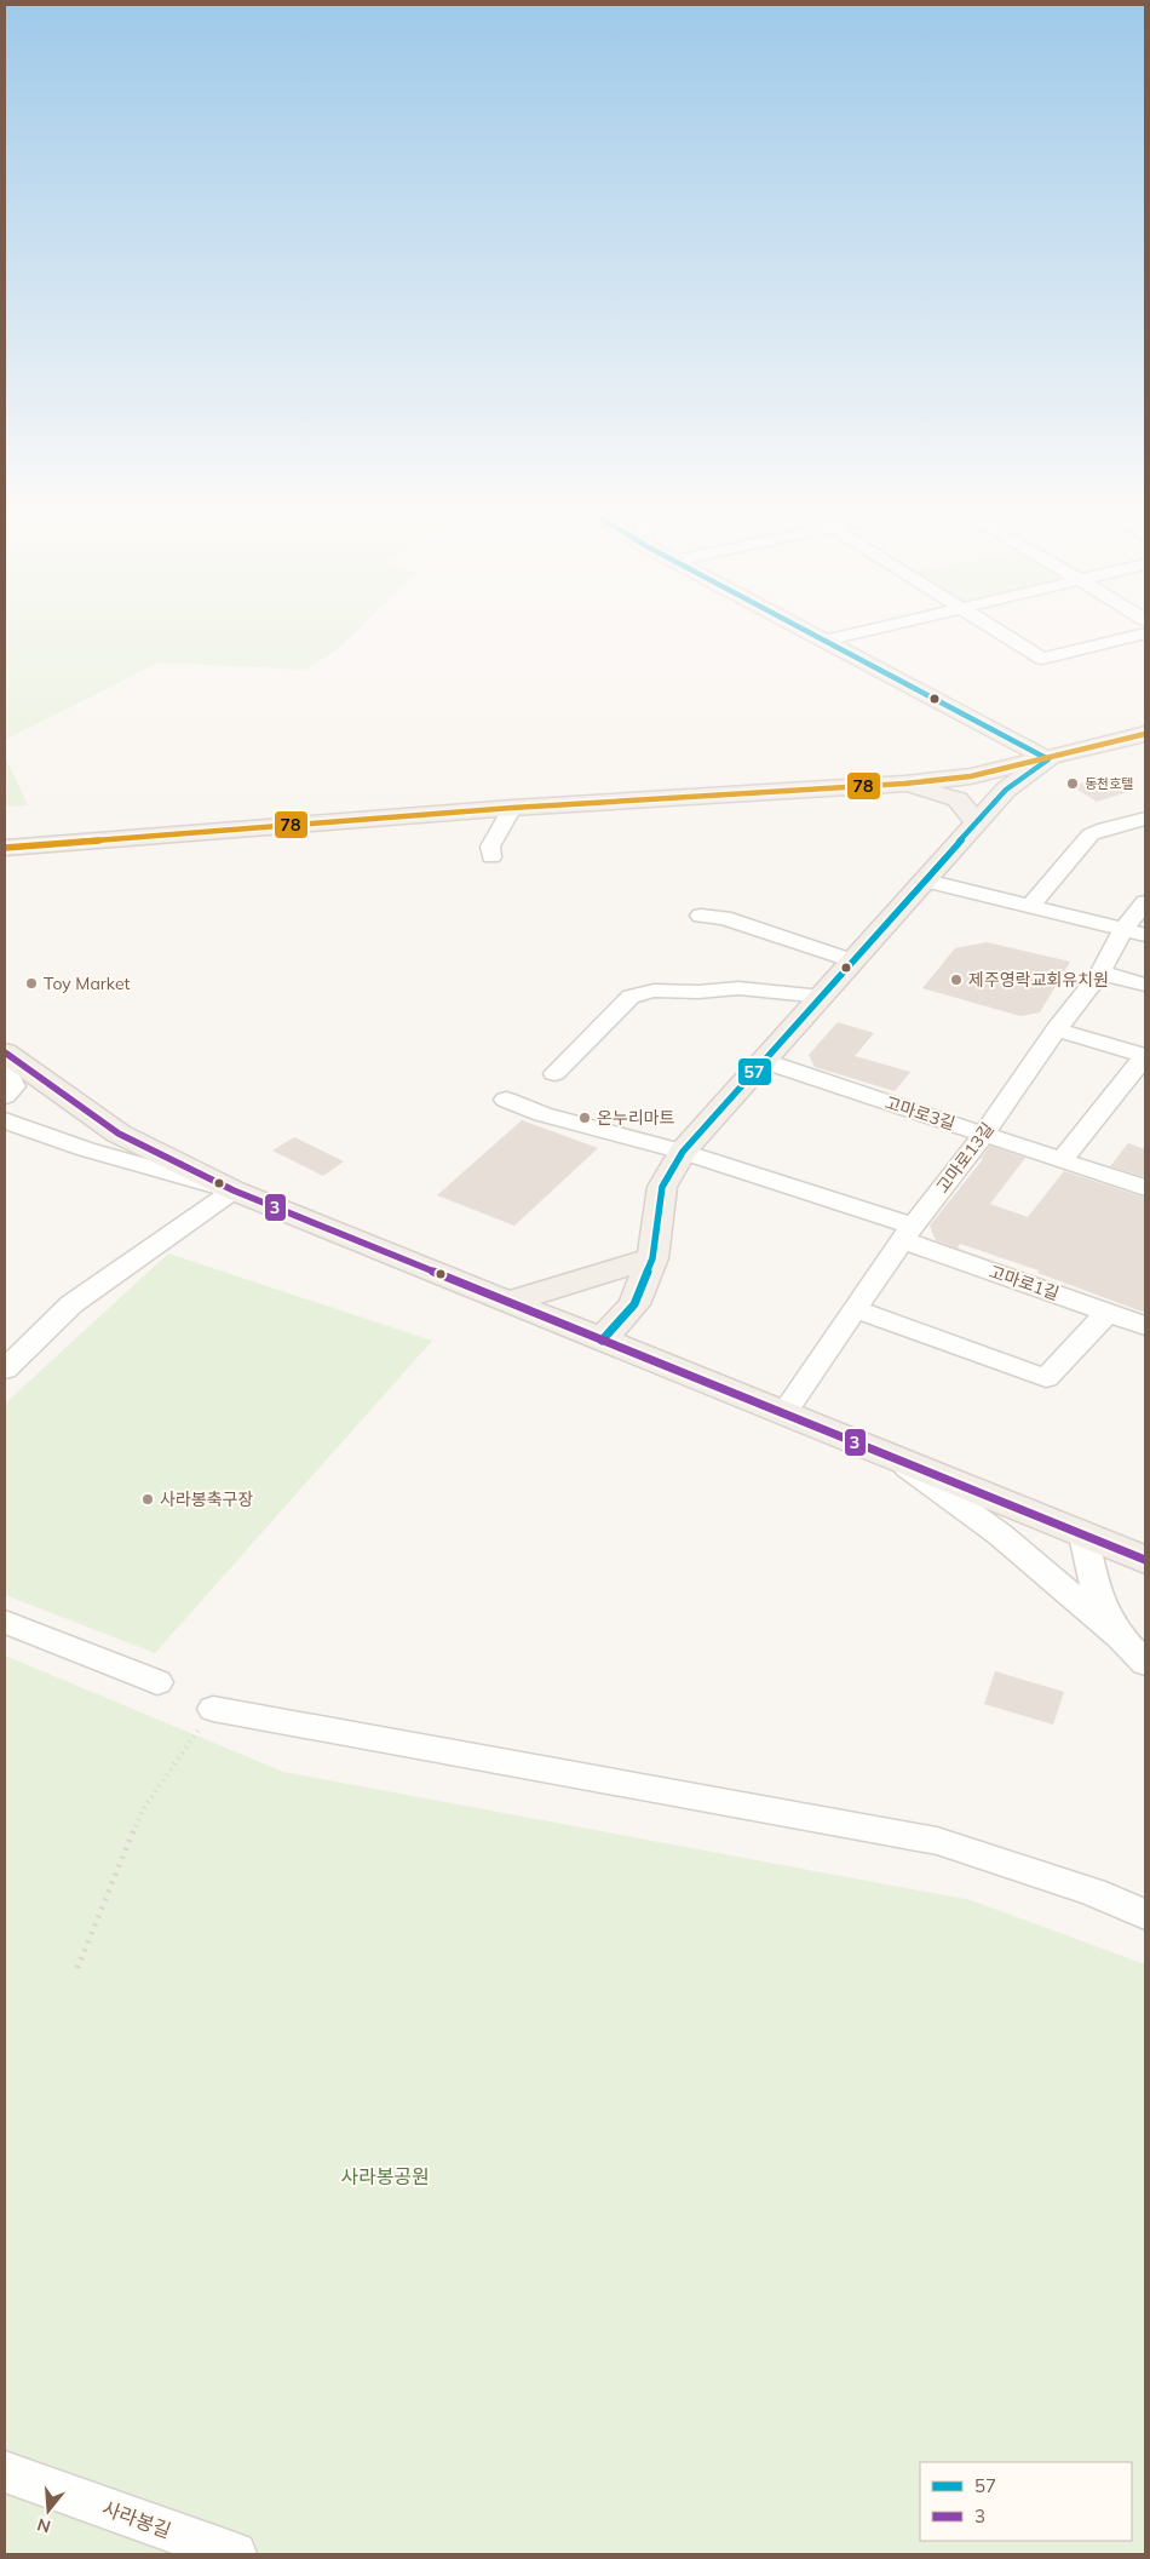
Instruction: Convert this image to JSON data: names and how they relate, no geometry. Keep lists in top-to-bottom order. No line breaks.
{"streets":{"street":["고마로3길","고마로13길","고마로1길","사라봉길"]},"crossings":[["고마로3길","고마로13길"],["고마로13길","고마로1길"]],"parks":["사라봉공원"],"places":["동천호텔","제주영락교회유치원","Toy Market","온누리마트","사라봉축구장"],"lines":["transit line 57","transit line 78","transit line 3"],"legend":["57","3"],"north":"bottom"}
